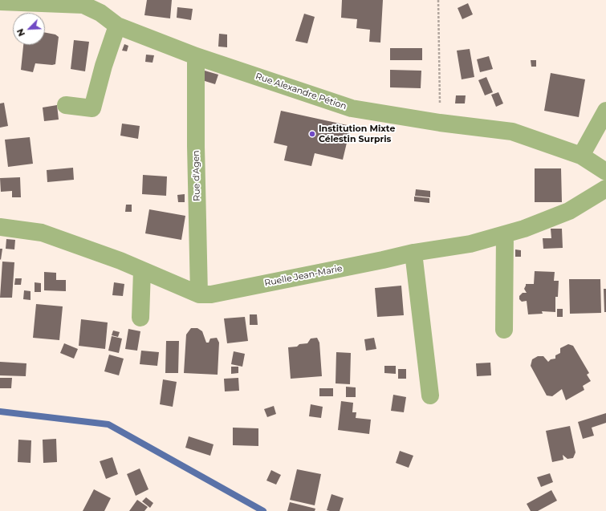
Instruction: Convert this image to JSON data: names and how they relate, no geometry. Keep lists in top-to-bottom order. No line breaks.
{"streets":{"street":["Rue Alexandre Pétion","Rue d'Agen","Ruelle Jean-Marie"]},"crossings":[["Rue Alexandre Pétion","Rue d'Agen"],["Rue d'Agen","Ruelle Jean-Marie"]],"places":["Institution Mixte Célestin Surpris"],"north":"bottom left"}
